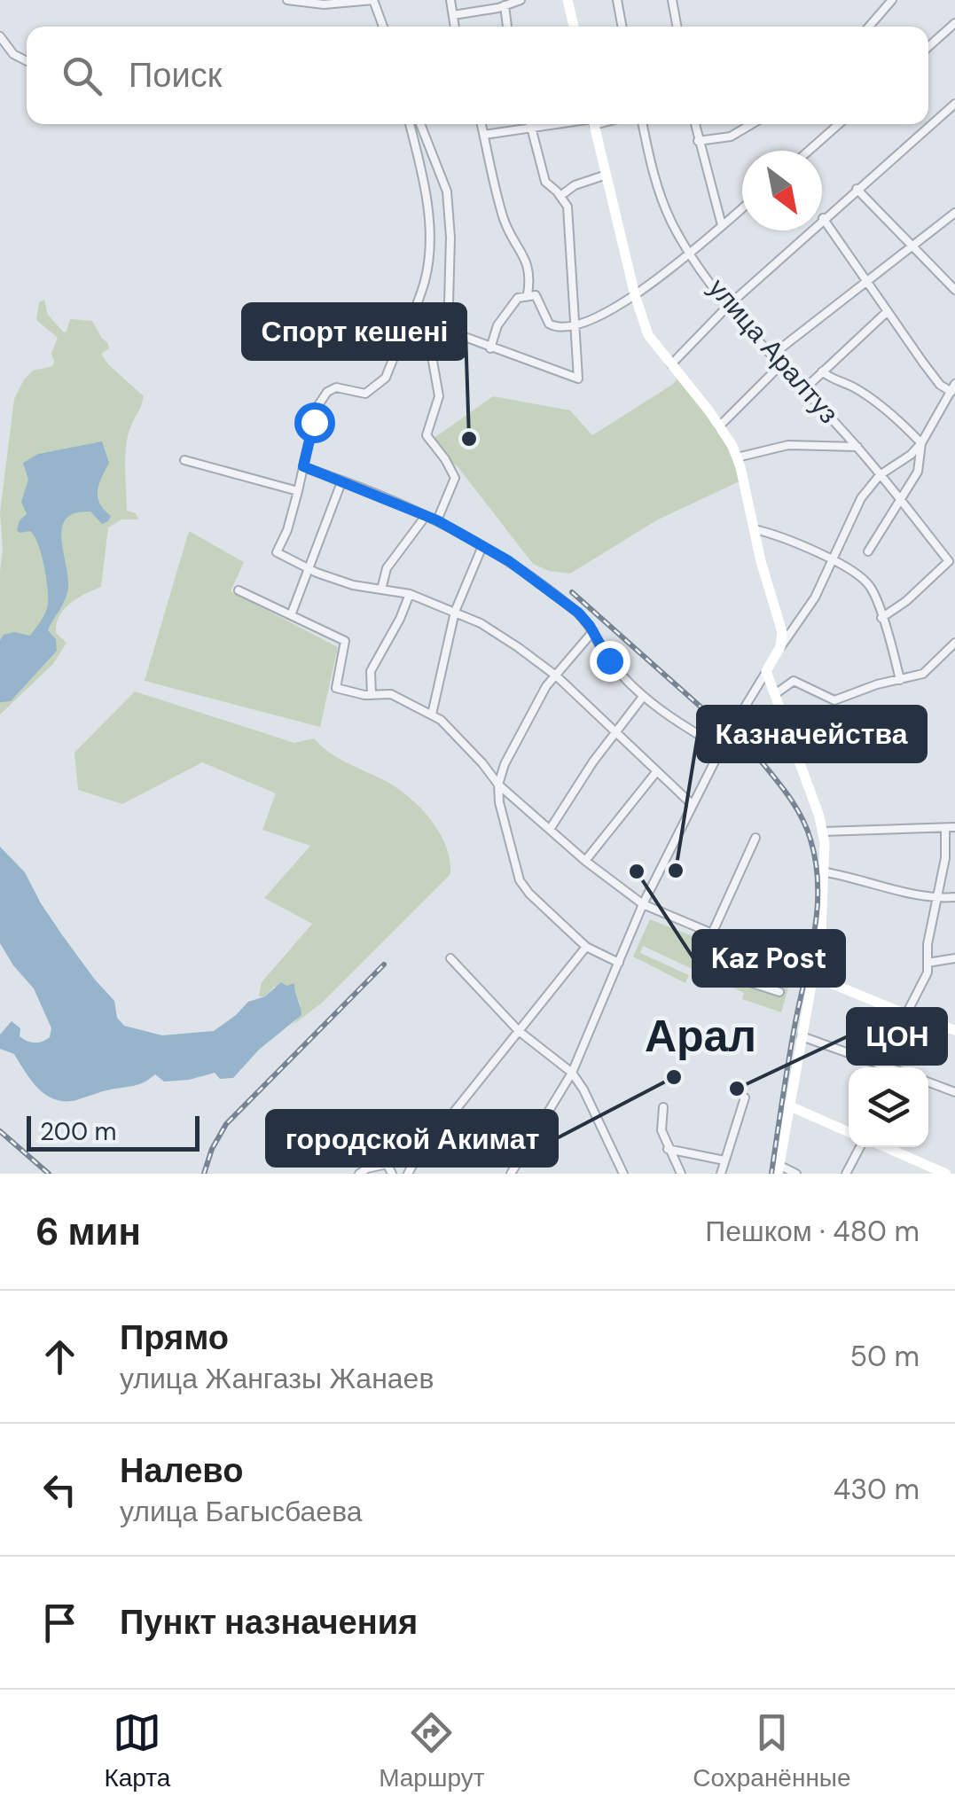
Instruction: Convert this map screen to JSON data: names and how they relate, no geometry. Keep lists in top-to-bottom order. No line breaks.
{"streets":{"street":["улица Аралтуз"]},"districts":["Арал"],"places":["Спорт кешені","Казначейства","Kaz Post","городской Акимат","ЦОН"],"scale_bar":"200 m","north":"bottom right","page":{"search":"Поиск","scale":"200 m","heading":["6 мин","Пешком · 480 m"],"list":[["Прямо","улица Жангазы Жанаев","50 m"],["Налево","улица Багысбаева","430 m"],"Пункт назначения"],"nav":["Карта","Маршрут","Сохранённые"]}}
